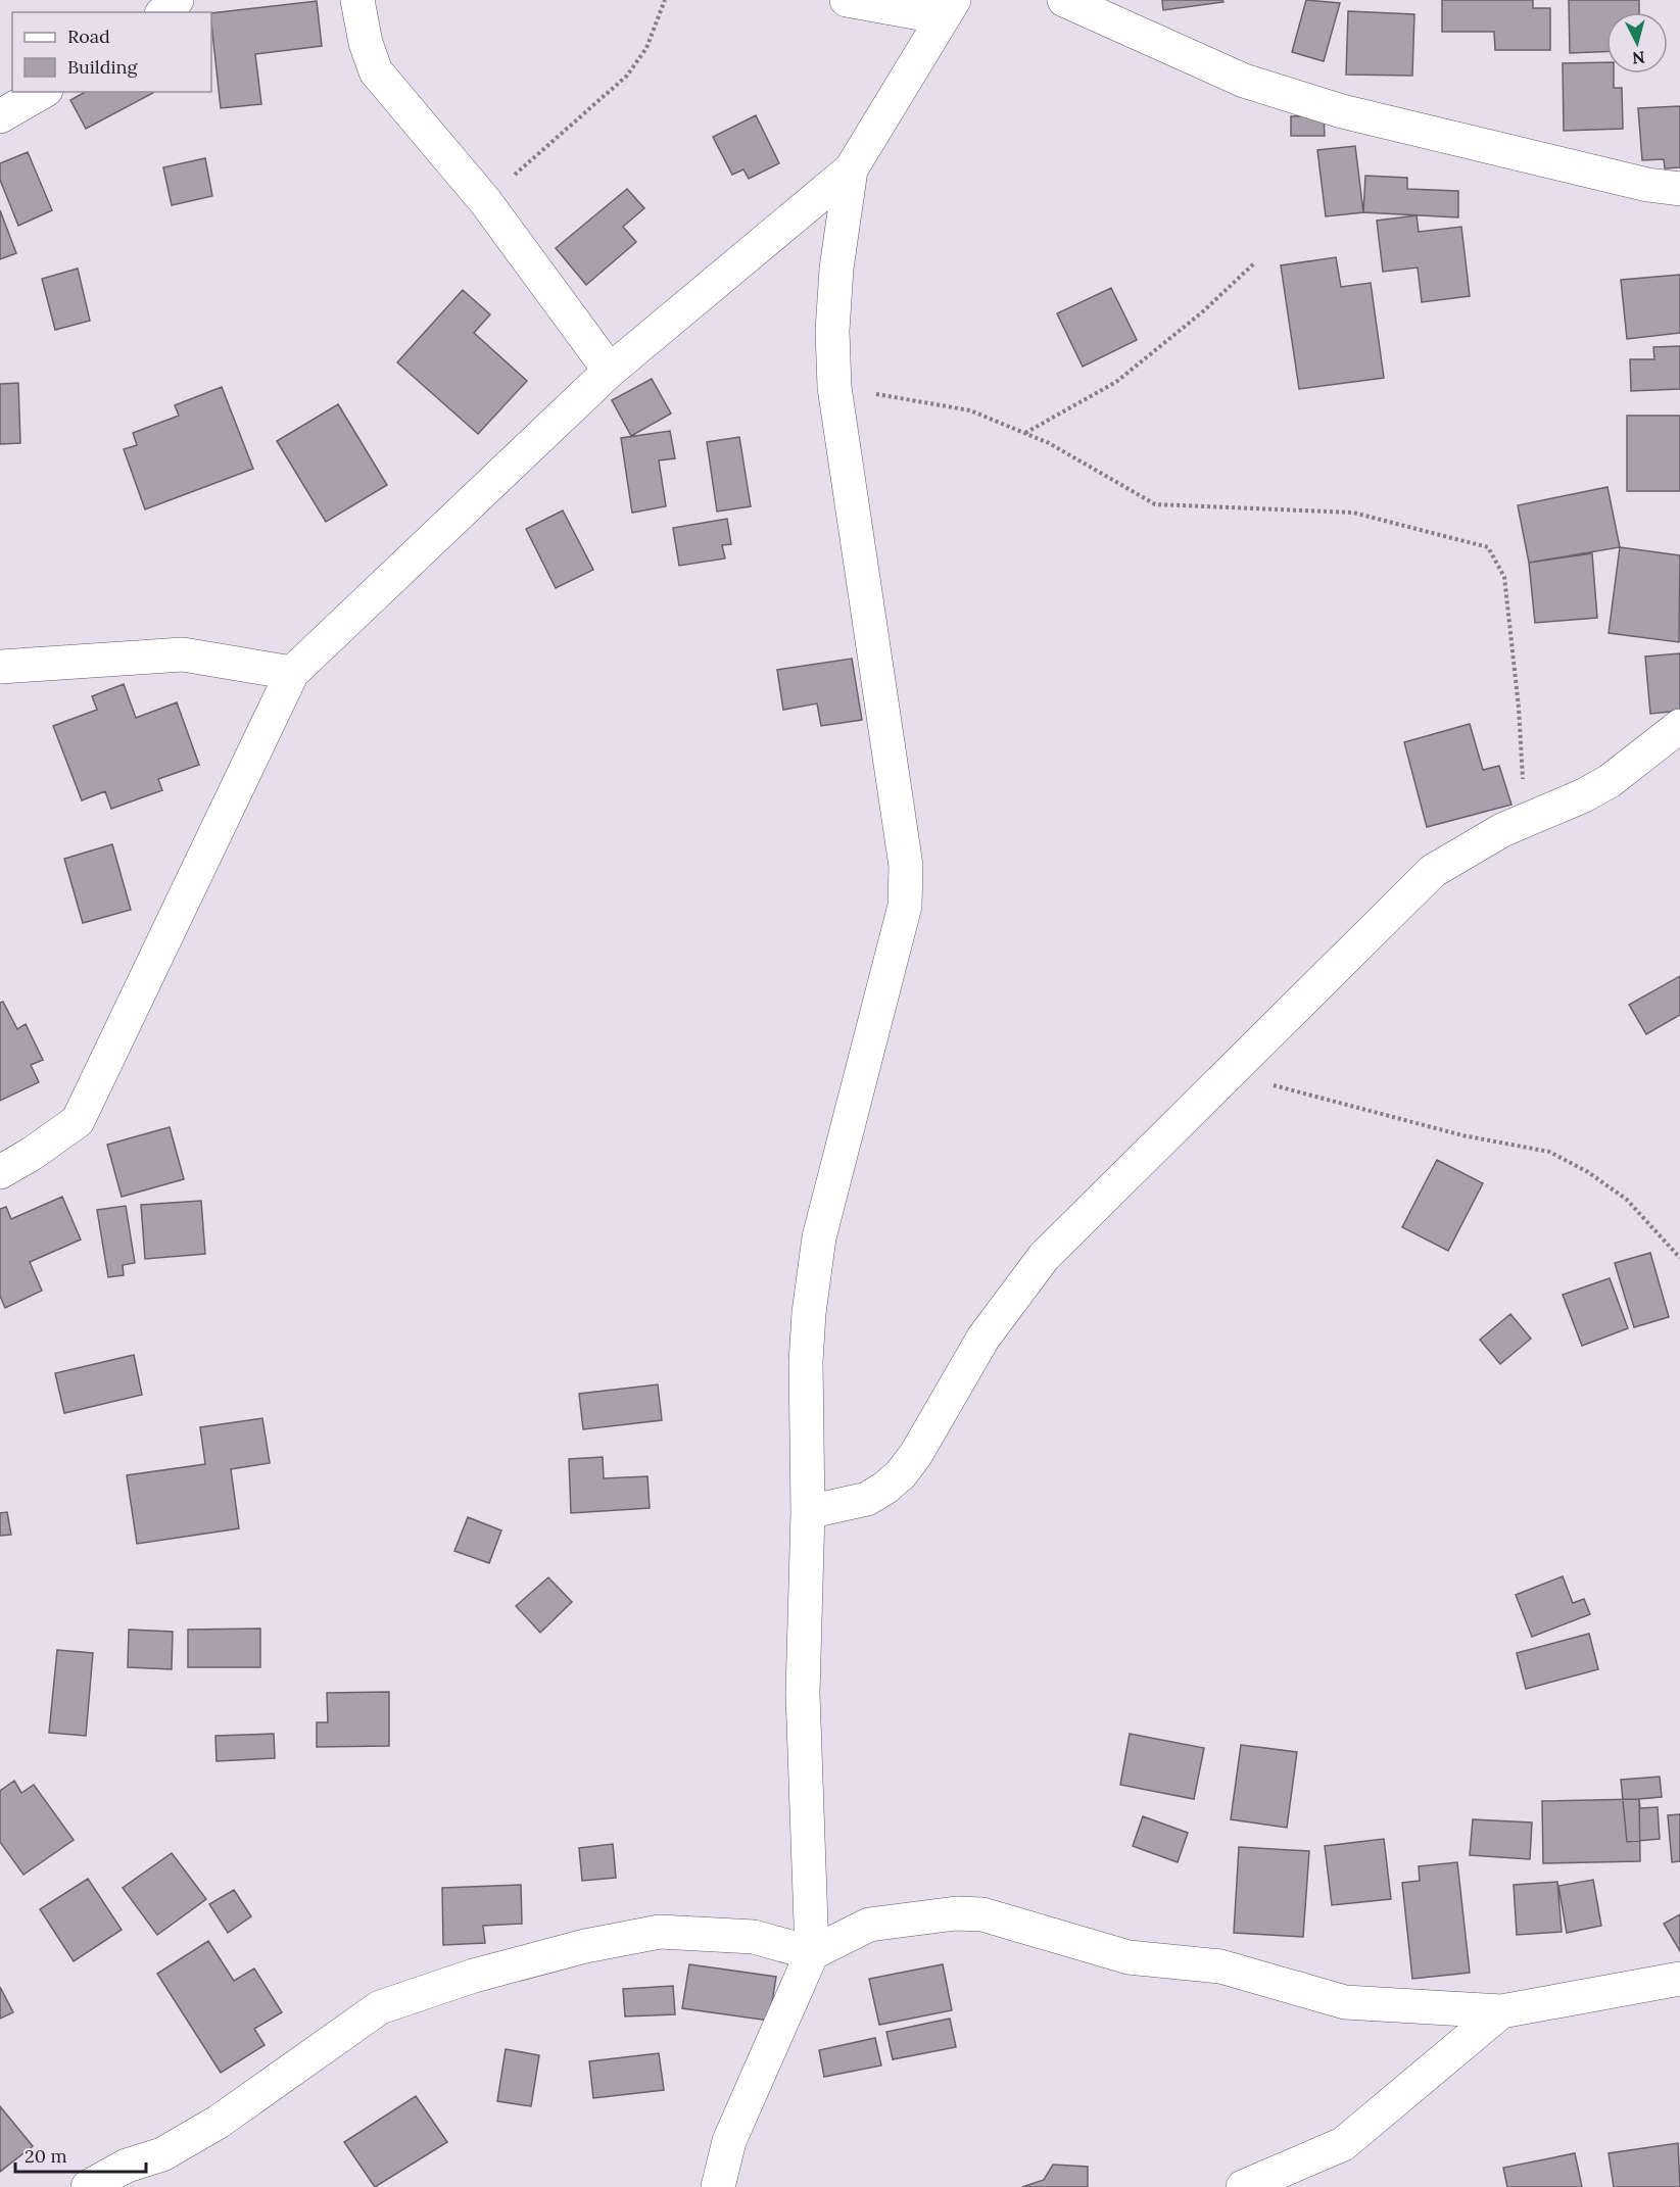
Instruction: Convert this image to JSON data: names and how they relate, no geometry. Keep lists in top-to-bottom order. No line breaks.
{"legend":["Road","Building"],"scale_bar":"20 m","north":"bottom"}
